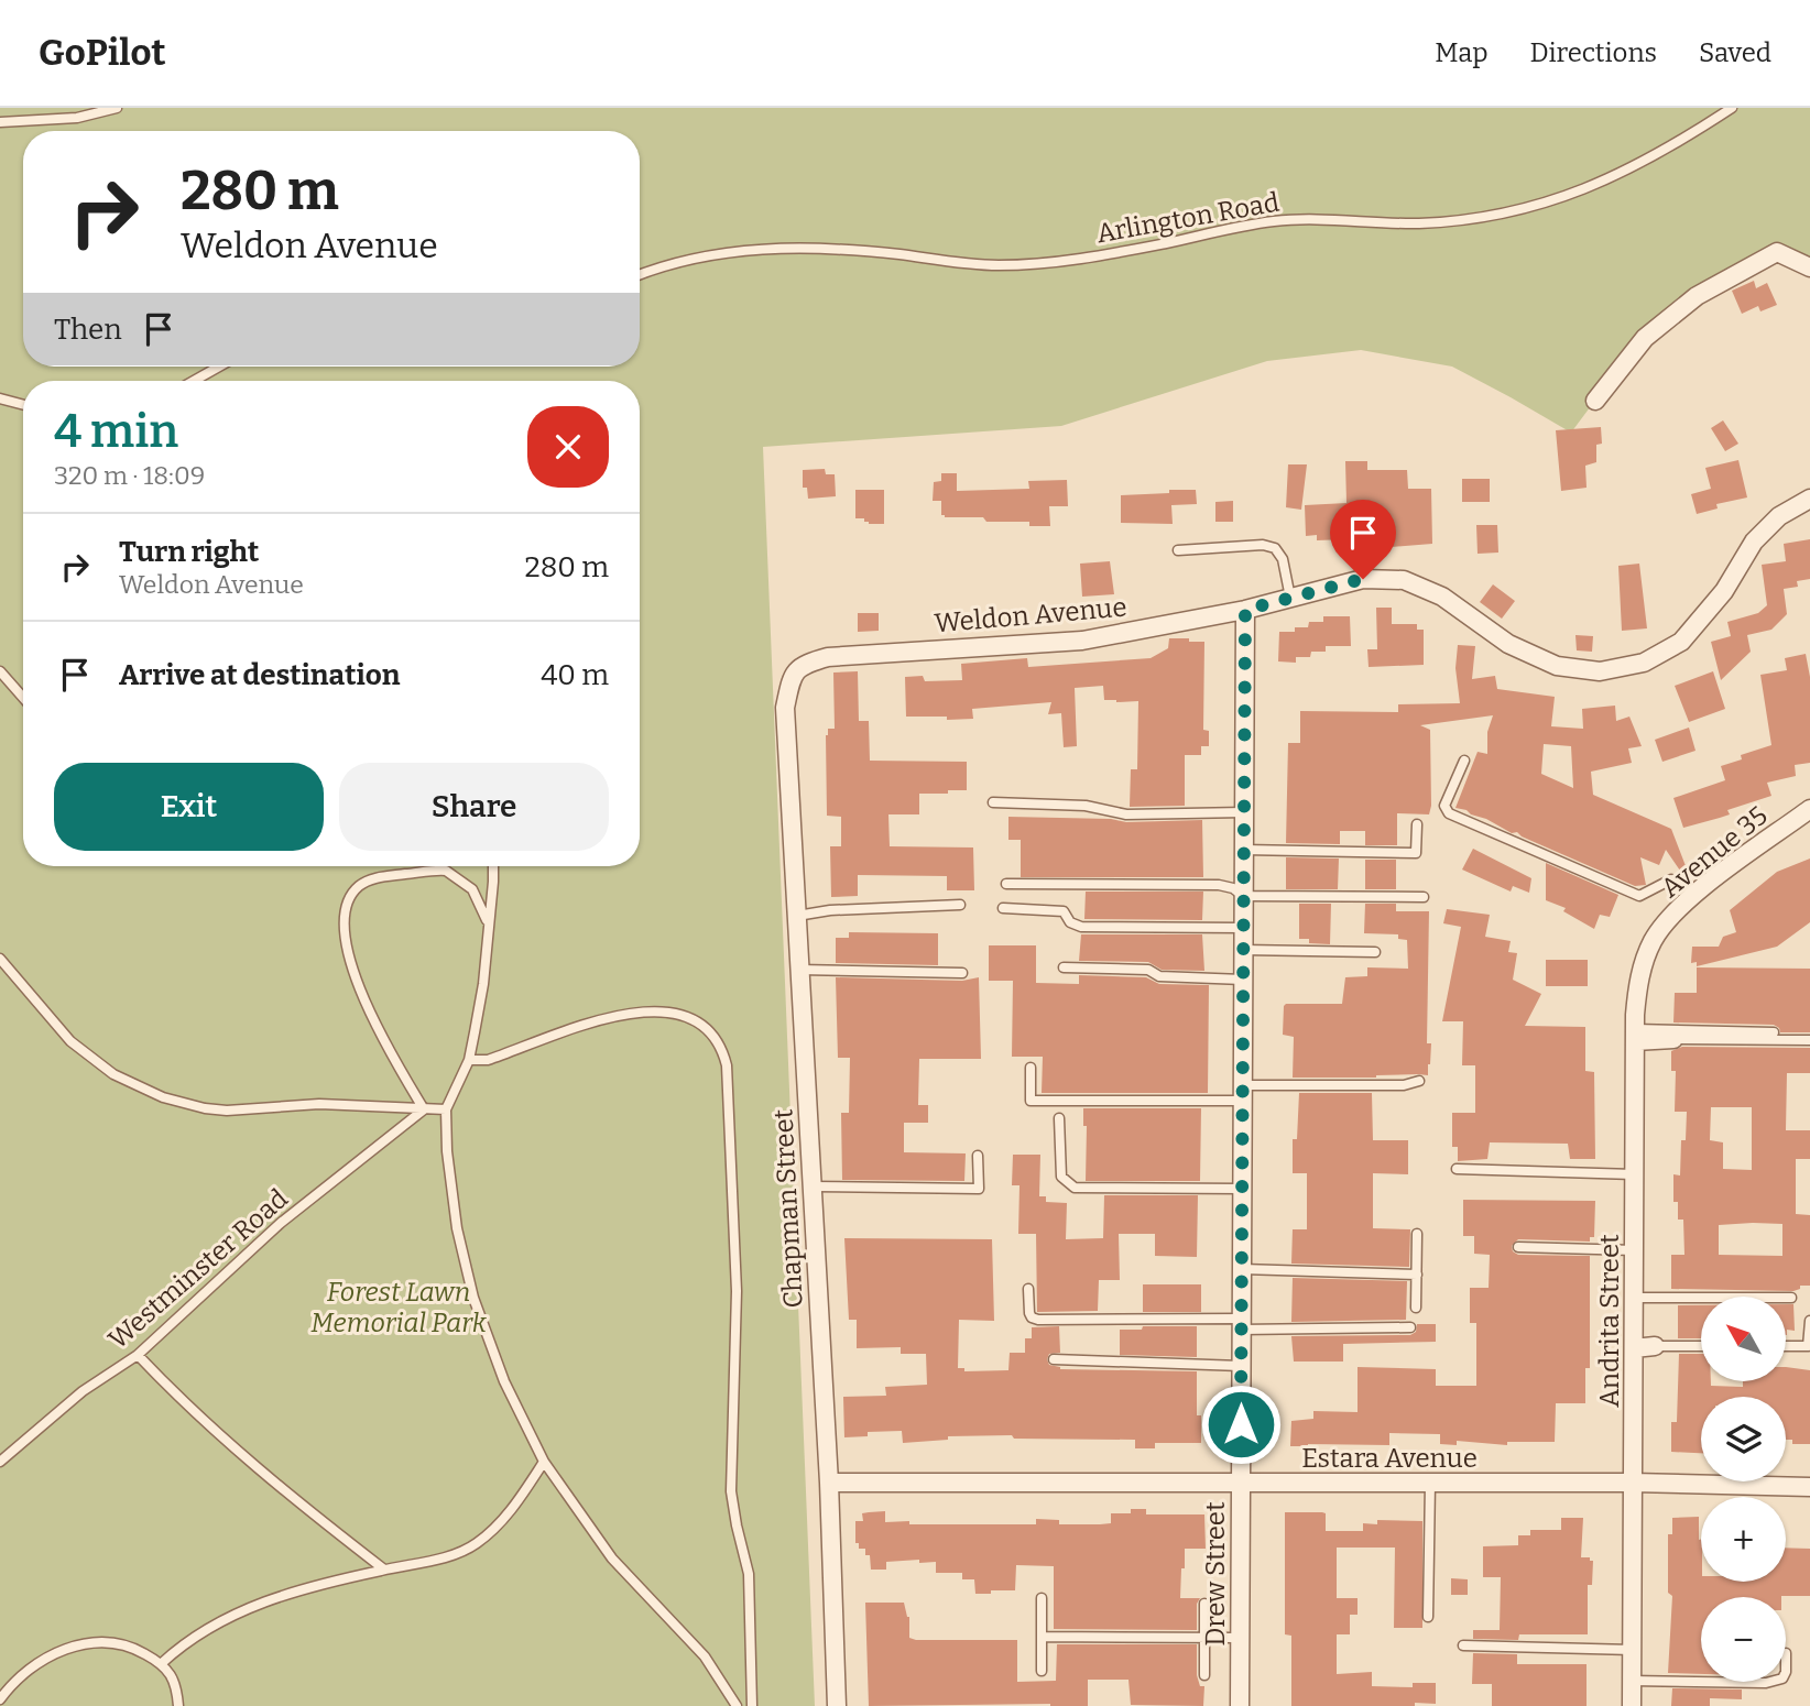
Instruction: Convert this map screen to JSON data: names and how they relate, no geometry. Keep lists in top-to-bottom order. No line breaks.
{"streets":{"street":["Weldon Avenue","Avenue 35","Chapman Street","Andrita Street","Estara Avenue","Drew Street"],"lane":["Arlington Road","Westminster Road"]},"crossings":[["Weldon Avenue","Chapman Street"],["Weldon Avenue","Drew Street"],["Avenue 35","Andrita Street"],["Chapman Street","Estara Avenue"],["Andrita Street","Estara Avenue"],["Estara Avenue","Drew Street"]],"parks":["Forest Lawn Memorial Park"],"north":"top left","page":{"header":"GoPilot","nav":["Map","Directions","Saved"],"turn":["280 m","Weldon Avenue"],"then":"Then","heading":["4 min","320 m · 18:09"],"list":[{"name":"Turn right","note":"Weldon Avenue","value":"280 m"},{"name":"Arrive at destination","value":"40 m"}],"buttons":["Exit","Share"],"map_buttons":["+","−"]}}
